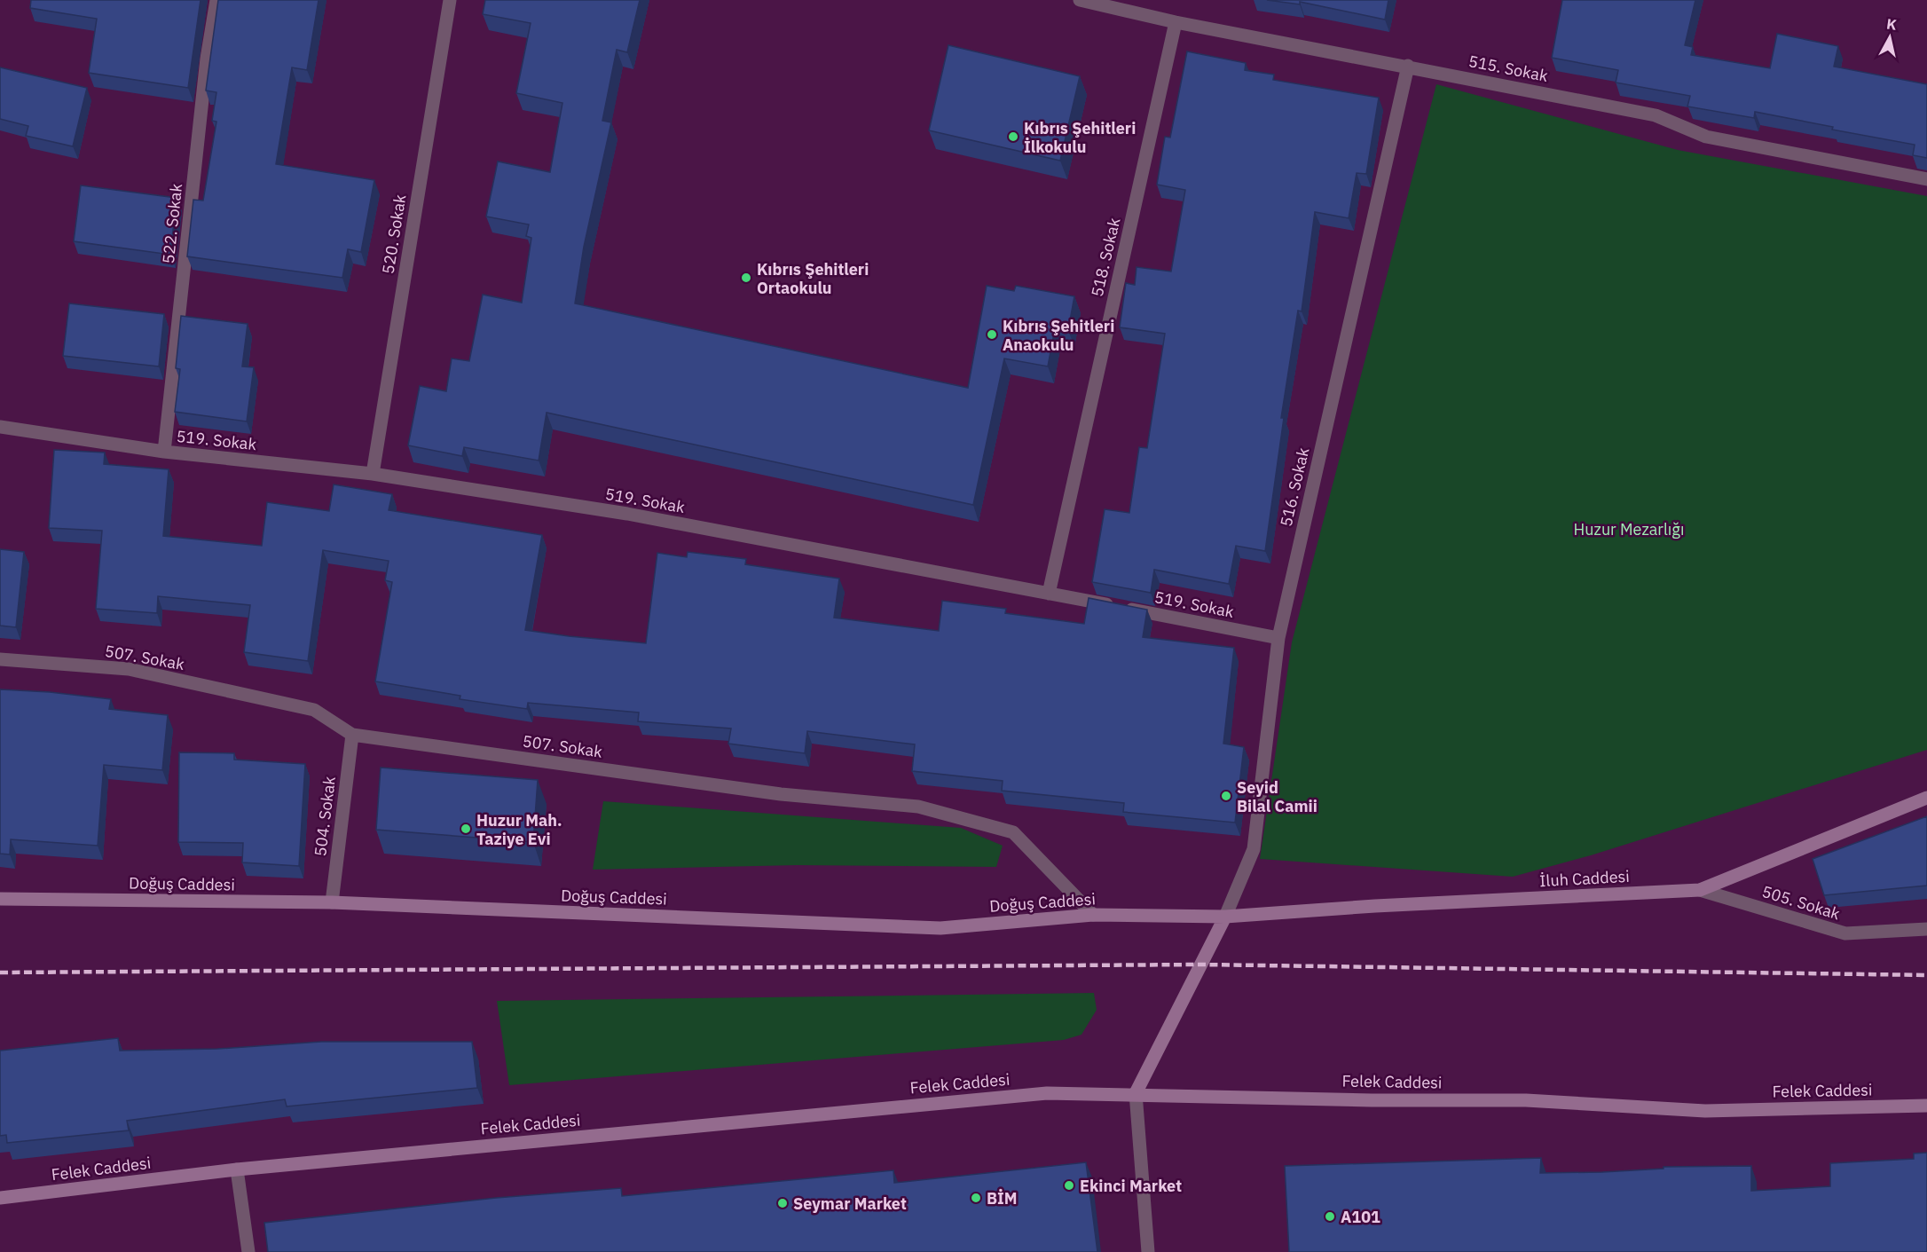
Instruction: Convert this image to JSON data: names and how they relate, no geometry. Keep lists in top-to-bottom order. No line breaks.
{"streets":{"street":["515. Sokak","522. Sokak","520. Sokak","518. Sokak","519. Sokak","516. Sokak","507. Sokak","504. Sokak","İluh Caddesi","Doğuş Caddesi","505. Sokak","Felek Caddesi"]},"crossings":[["515. Sokak","518. Sokak"],["515. Sokak","516. Sokak"],["522. Sokak","519. Sokak"],["520. Sokak","519. Sokak"],["518. Sokak","519. Sokak"],["519. Sokak","516. Sokak"],["516. Sokak","İluh Caddesi"],["516. Sokak","Doğuş Caddesi"],["507. Sokak","504. Sokak"],["507. Sokak","Doğuş Caddesi"],["504. Sokak","Doğuş Caddesi"],["İluh Caddesi","Doğuş Caddesi"],["İluh Caddesi","505. Sokak"]],"parks":["Huzur Mezarlığı"],"places":["Kıbrıs Şehitleri İlkokulu","Kıbrıs Şehitleri Ortaokulu","Kıbrıs Şehitleri Anaokulu","Seyid Bilal Camii","Huzur Mah. Taziye Evi","Ekinci Market","BİM","Seymar Market","A101"],"north":"top"}
